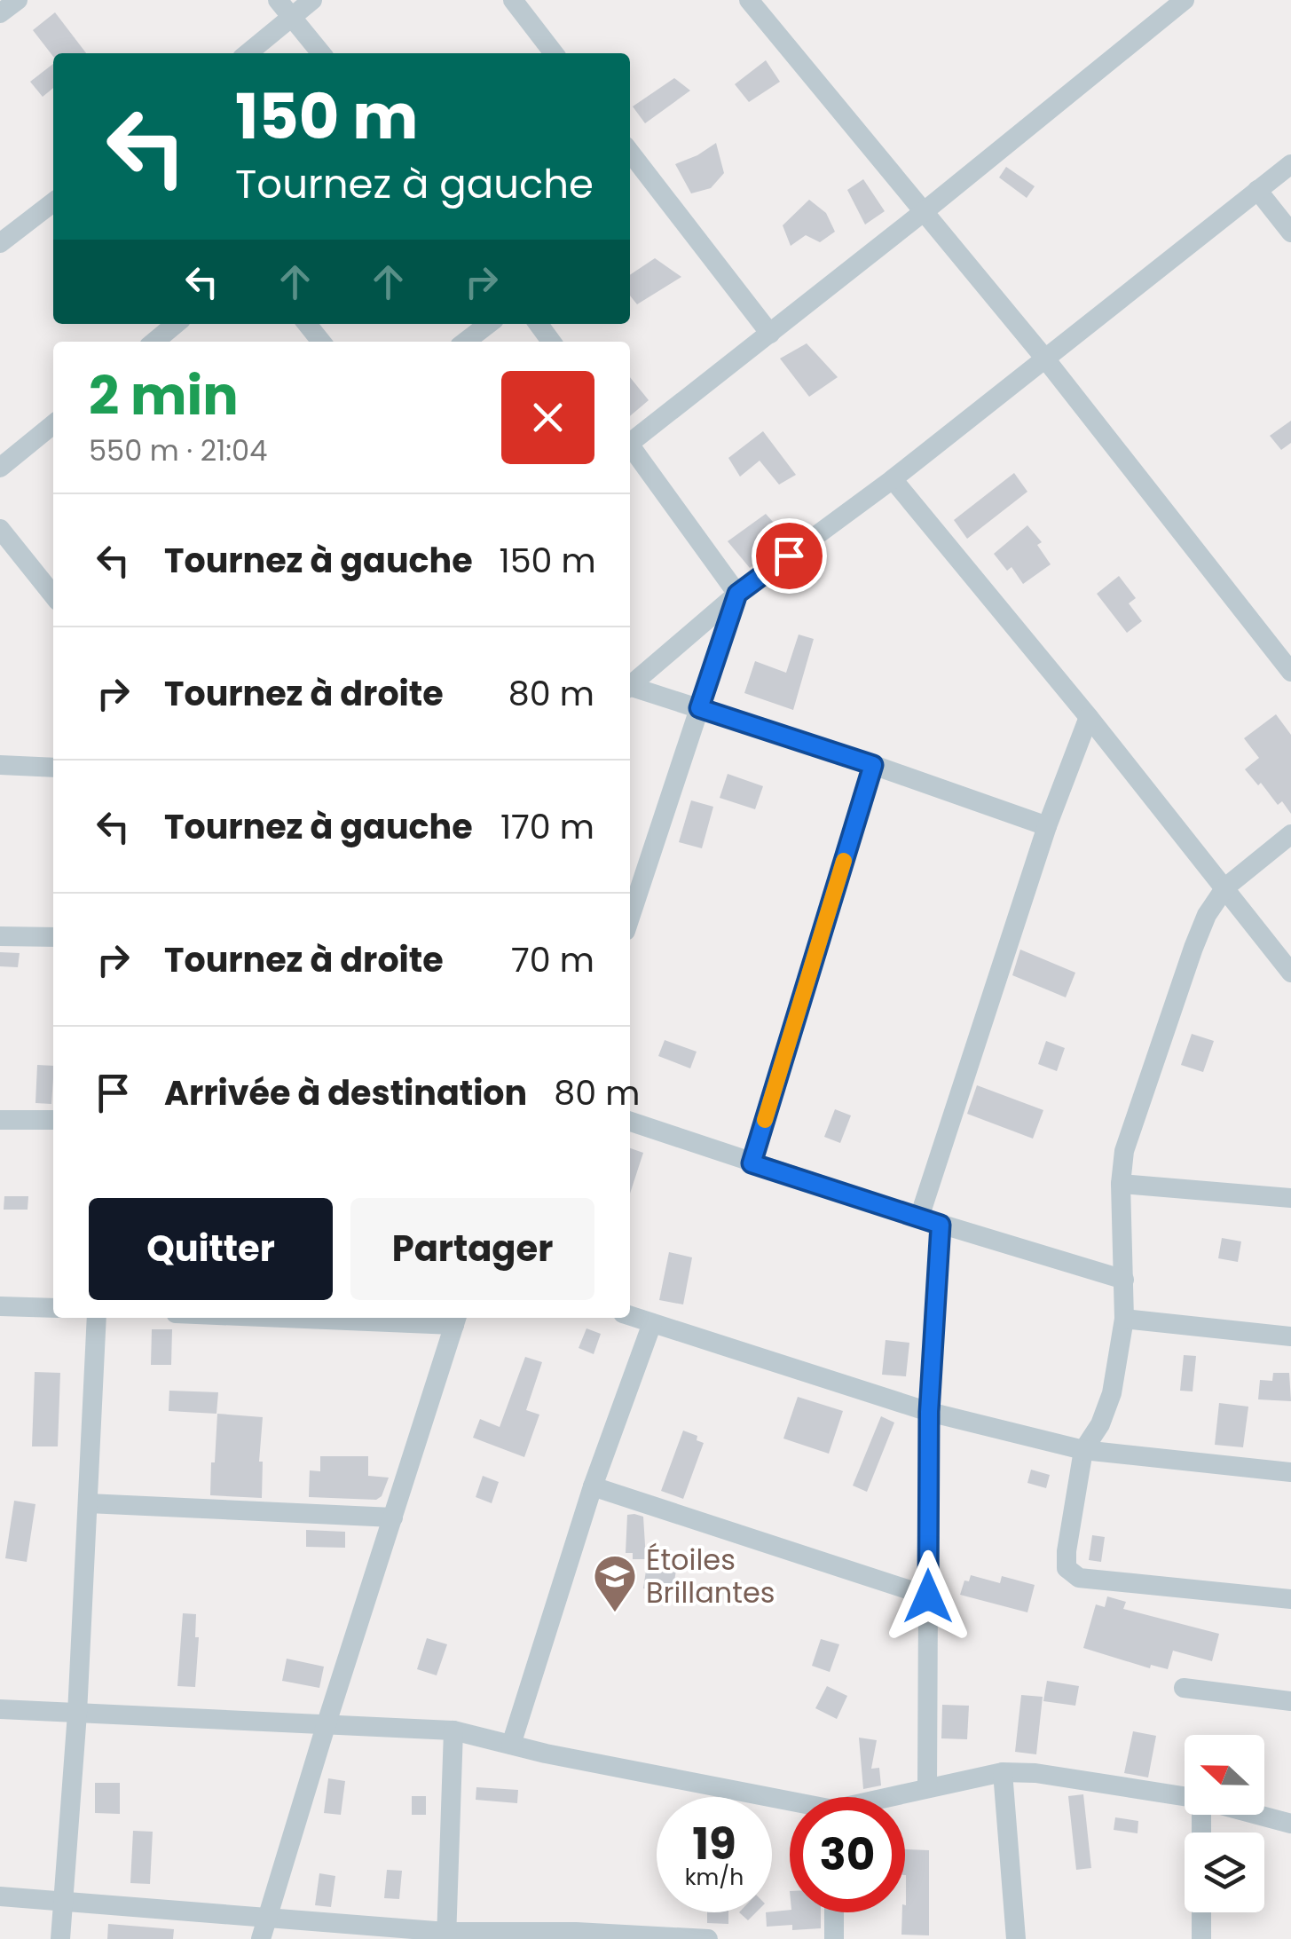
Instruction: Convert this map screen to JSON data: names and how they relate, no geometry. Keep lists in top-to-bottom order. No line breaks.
{"places":{"school or university":["Étoiles Brillantes"]},"north":"left","page":{"turn":["150 m","Tournez à gauche"],"heading":["2 min","550 m · 21:04"],"list":[{"name":"Tournez à gauche","value":"150 m"},{"name":"Tournez à droite","value":"80 m"},{"name":"Tournez à gauche","value":"170 m"},{"name":"Tournez à droite","value":"70 m"},{"name":"Arrivée à destination","value":"80 m"}],"buttons":["Quitter","Partager"],"speed":"19 km/h","limit":"30"}}
